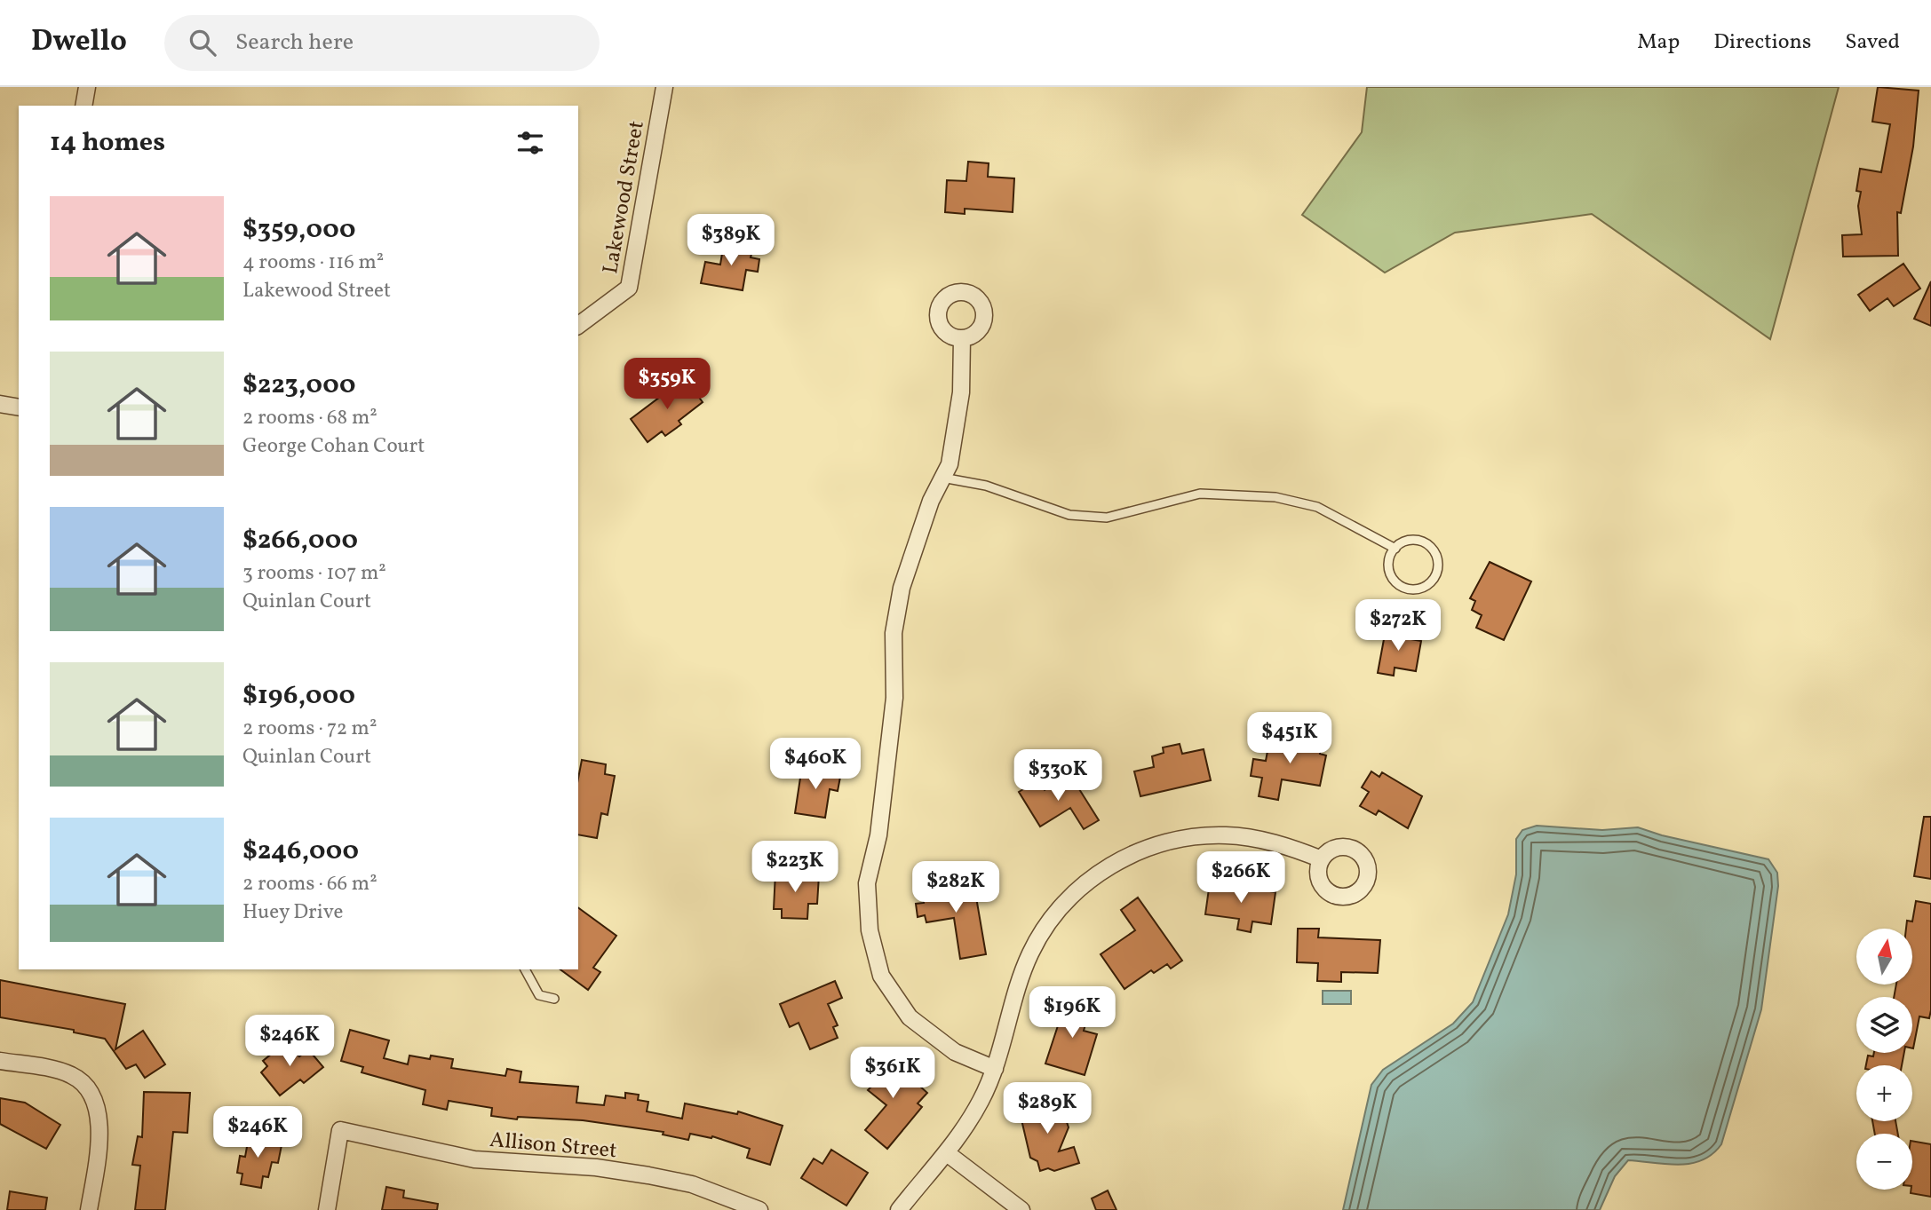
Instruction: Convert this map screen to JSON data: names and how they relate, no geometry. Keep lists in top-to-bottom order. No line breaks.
{"streets":{"street":["Lakewood Street","Allison Street"]},"north":"top","page":{"header":"Dwello","search":"Search here","nav":["Map","Directions","Saved"],"heading":"14 homes","list":[{"name":"$359,000","note":"4 rooms · 116 m² · Lakewood Street"},{"name":"$223,000","note":"2 rooms · 68 m² · George Cohan Court"},{"name":"$266,000","note":"3 rooms · 107 m² · Quinlan Court"},{"name":"$196,000","note":"2 rooms · 72 m² · Quinlan Court"},{"name":"$246,000","note":"2 rooms · 66 m² · Huey Drive"}],"price":["$389K","$359K","$272K","$451K","$460K","$330K","$223K","$266K","$282K","$196K","$246K","$361K","$289K","$246K"],"map_buttons":["+","−"]}}
